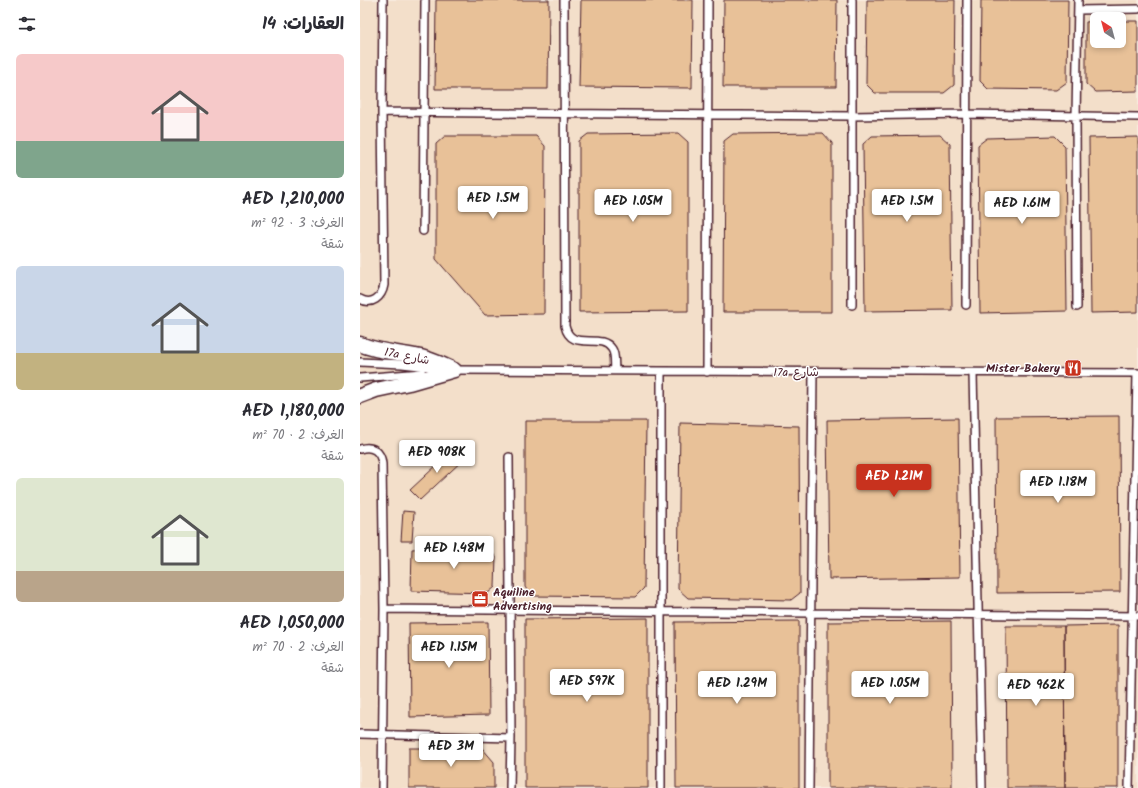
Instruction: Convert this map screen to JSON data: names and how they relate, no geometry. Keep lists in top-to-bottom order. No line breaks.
{"streets":{"street":["17a شارع"]},"places":{"restaurant":["Mister Bakery"],"office":["Aquiline Advertising"]},"north":"top left","page":{"heading":"العقارات: 14","list":[{"name":"AED 1,210,000","note":"الغرف: 3 · 92 m² · شقة"},{"name":"AED 1,180,000","note":"الغرف: 2 · 70 m² · شقة"},{"name":"AED 1,050,000","note":"الغرف: 2 · 70 m² · شقة"}],"price":["AED 1.5M","AED 1.05M","AED 1.5M","AED 1.61M","AED 908K","AED 1.21M","AED 1.18M","AED 1.48M","AED 1.15M","AED 597K","AED 1.29M","AED 1.05M","AED 962K","AED 3M"]}}
